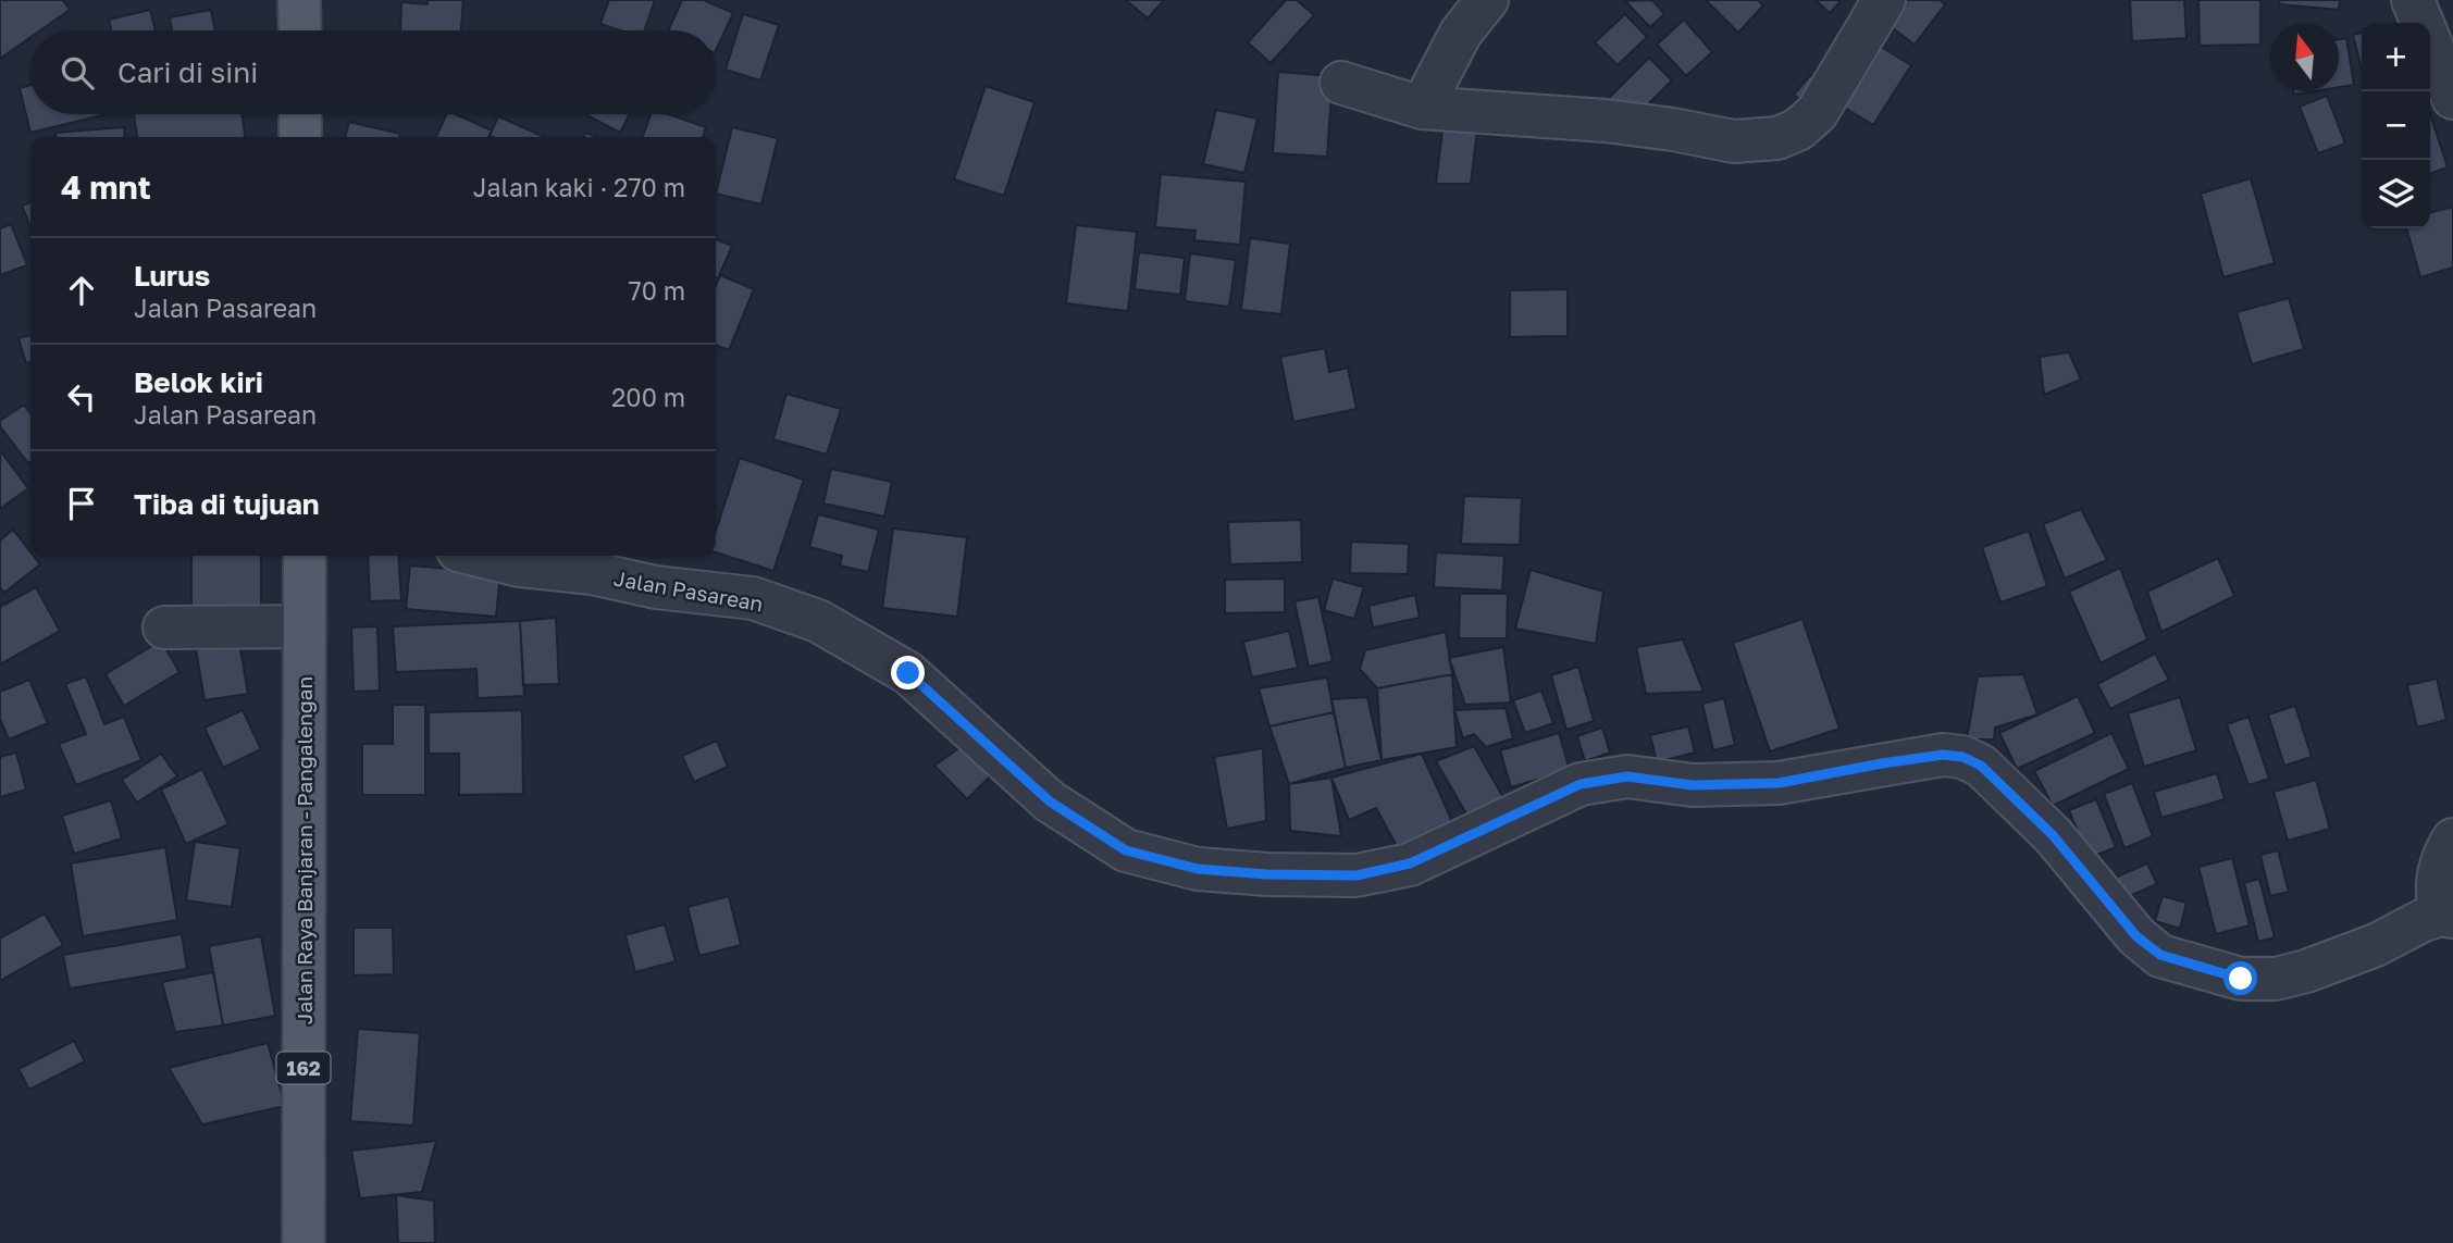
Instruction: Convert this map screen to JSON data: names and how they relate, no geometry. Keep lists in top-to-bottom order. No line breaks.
{"streets":{"main road":["Jalan Raya Banjaran - Pangalengan","162"],"street":["Jalan Pasarean"]},"north":"top","page":{"map_buttons":["+","−"],"search":"Cari di sini","heading":["4 mnt","Jalan kaki · 270 m"],"list":[["Lurus","Jalan Pasarean","70 m"],["Belok kiri","Jalan Pasarean","200 m"],"Tiba di tujuan"]}}
